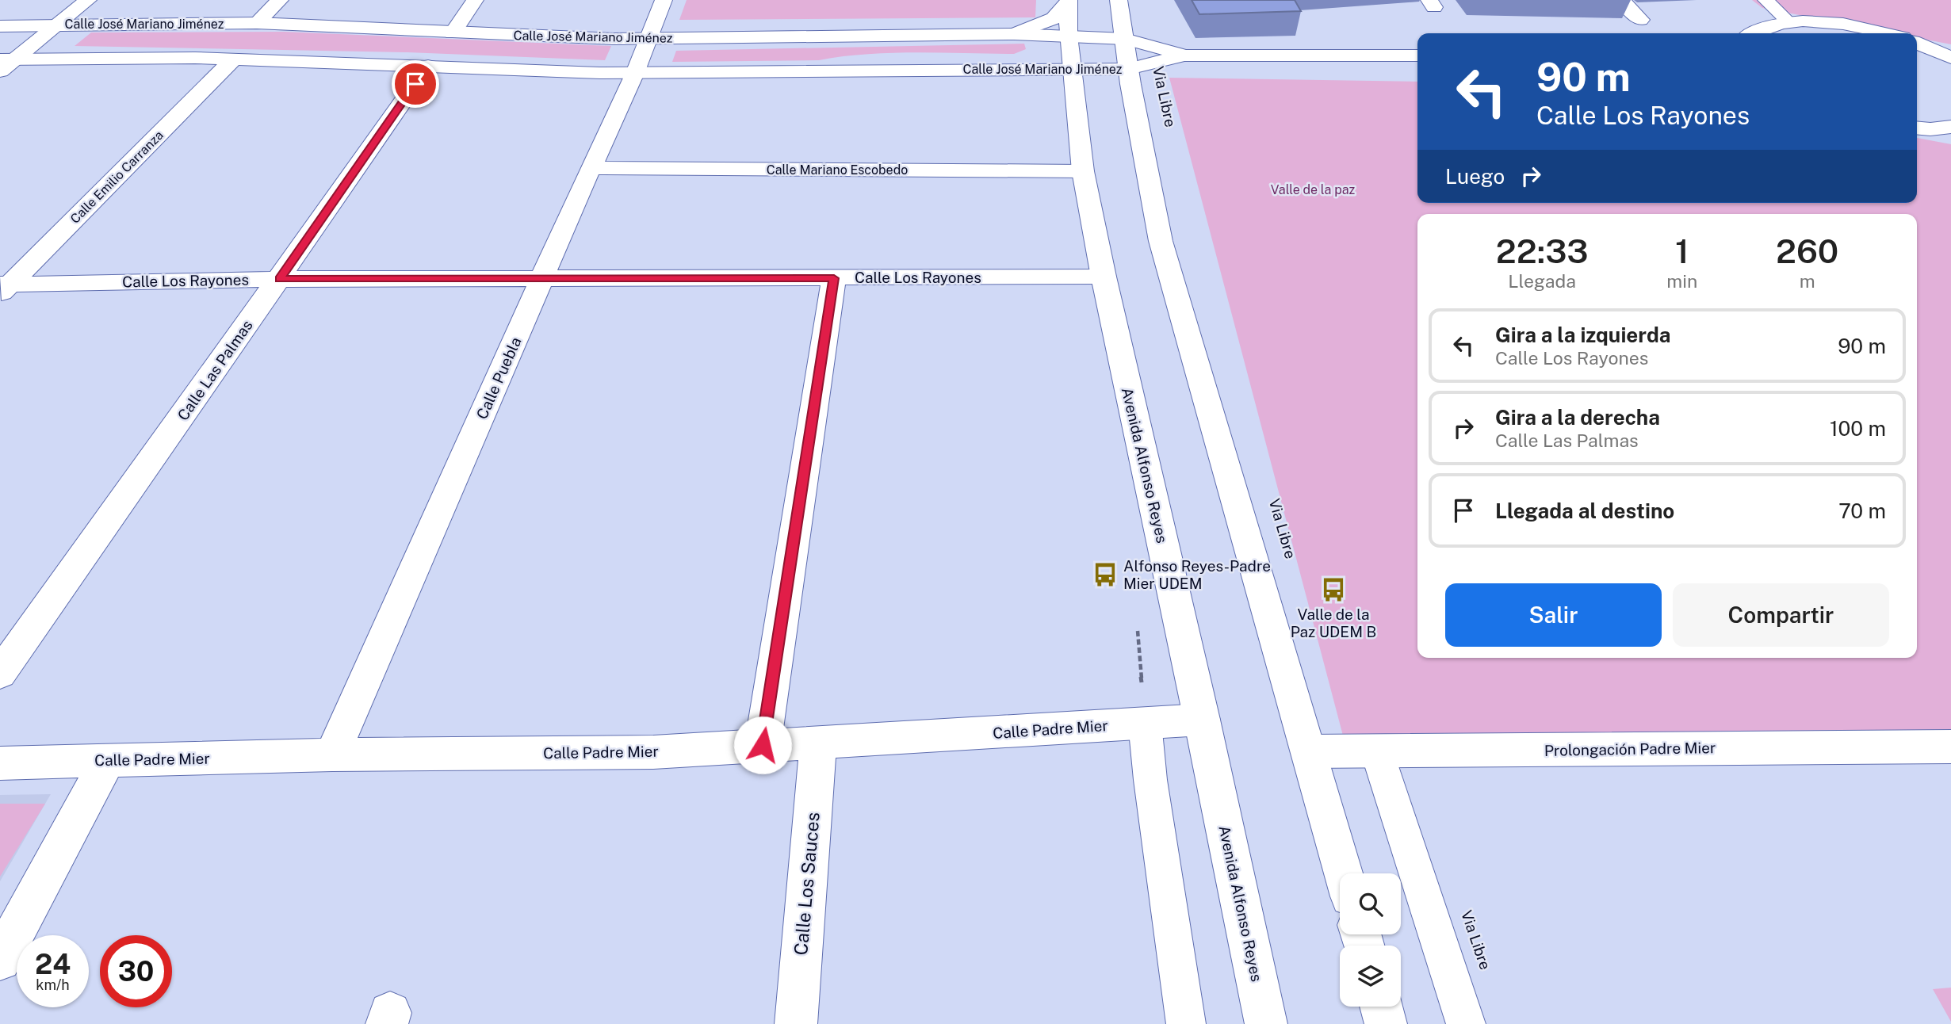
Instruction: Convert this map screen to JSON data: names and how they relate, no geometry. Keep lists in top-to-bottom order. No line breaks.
{"streets":{"street":["Calle José Mariano Jiménez","Calle Mariano Escobedo","Calle Emilio Carranza","Calle Los Rayones","Calle Las Palmas","Calle Puebla","Avenida Alfonso Reyes","Calle Padre Mier","Prolongación Padre Mier","Calle Los Sauces"]},"crossings":[["Calle José Mariano Jiménez","Calle Emilio Carranza"],["Calle José Mariano Jiménez","Calle Las Palmas"],["Calle José Mariano Jiménez","Calle Puebla"],["Calle José Mariano Jiménez","Avenida Alfonso Reyes"],["Calle Mariano Escobedo","Calle Puebla"],["Calle Mariano Escobedo","Avenida Alfonso Reyes"],["Calle Emilio Carranza","Calle Los Rayones"],["Calle Los Rayones","Calle Las Palmas"],["Calle Los Rayones","Calle Puebla"],["Calle Los Rayones","Avenida Alfonso Reyes"],["Calle Puebla","Calle Padre Mier"],["Avenida Alfonso Reyes","Calle Padre Mier"],["Calle Padre Mier","Calle Los Sauces"]],"parks":["Valle de la paz"],"places":{"bus stop":["Alfonso Reyes-Padre Mier UDEM","Valle de la Paz UDEM B"]},"page":{"turn":["90 m","Calle Los Rayones"],"then":"Luego","eta":["22:33","Llegada","1","min","260","m"],"list":[{"name":"Gira a la izquierda","note":"Calle Los Rayones","value":"90 m"},{"name":"Gira a la derecha","note":"Calle Las Palmas","value":"100 m"},{"name":"Llegada al destino","value":"70 m"}],"buttons":["Salir","Compartir"],"speed":"24 km/h","limit":"30"}}
